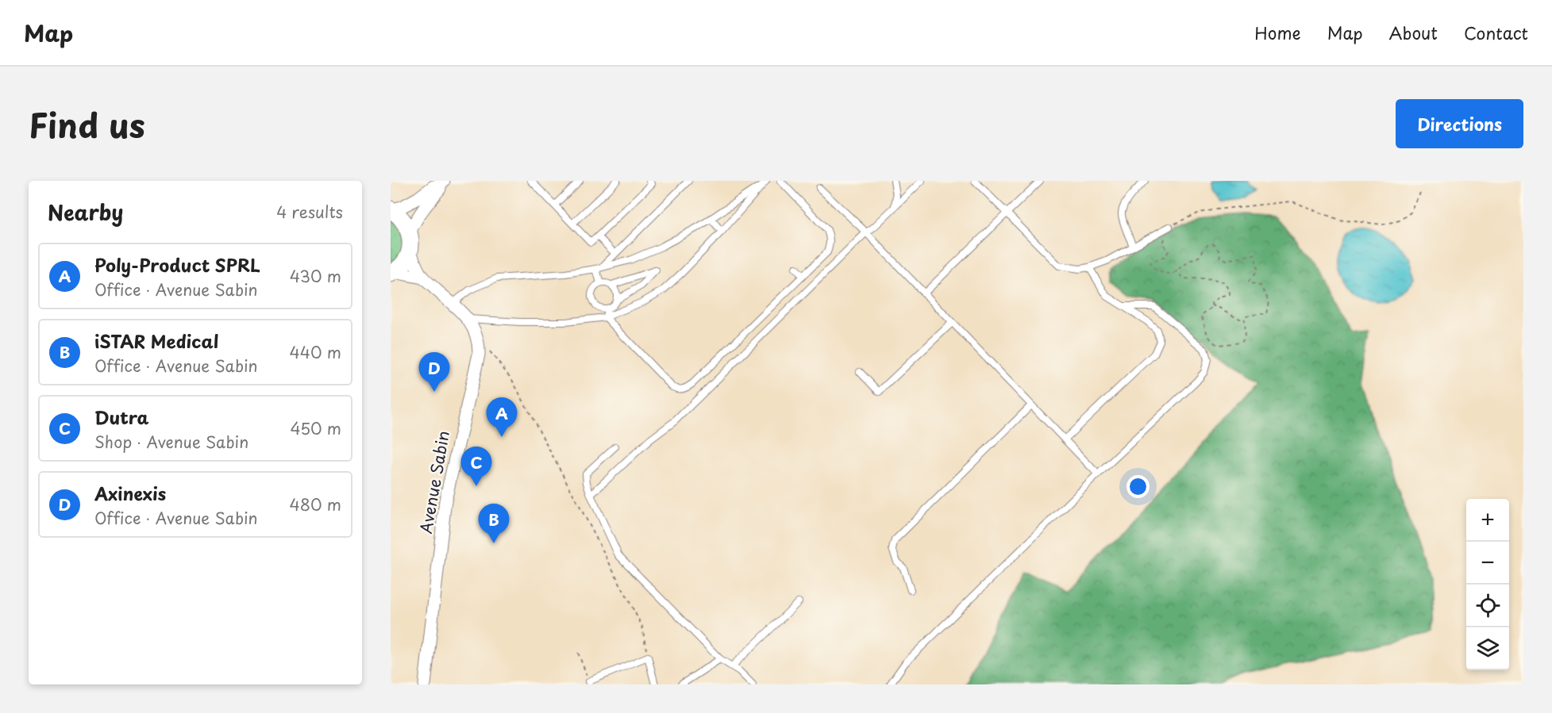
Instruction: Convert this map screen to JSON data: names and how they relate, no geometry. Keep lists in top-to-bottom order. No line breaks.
{"streets":{"street":["Avenue Sabin"]},"page":{"header":"Map","nav":["Home","Map","About","Contact"],"title":"Find us","buttons":"Directions","heading":["Nearby","4 results"],"list":[{"mark":"A","name":"Poly-Product SPRL","note":"Office · Avenue Sabin","value":"430 m"},{"mark":"B","name":"iSTAR Medical","note":"Office · Avenue Sabin","value":"440 m"},{"mark":"C","name":"Dutra","note":"Shop · Avenue Sabin","value":"450 m"},{"mark":"D","name":"Axinexis","note":"Office · Avenue Sabin","value":"480 m"}],"pins":["D","A","C","B"],"map_buttons":["+","−"]}}
